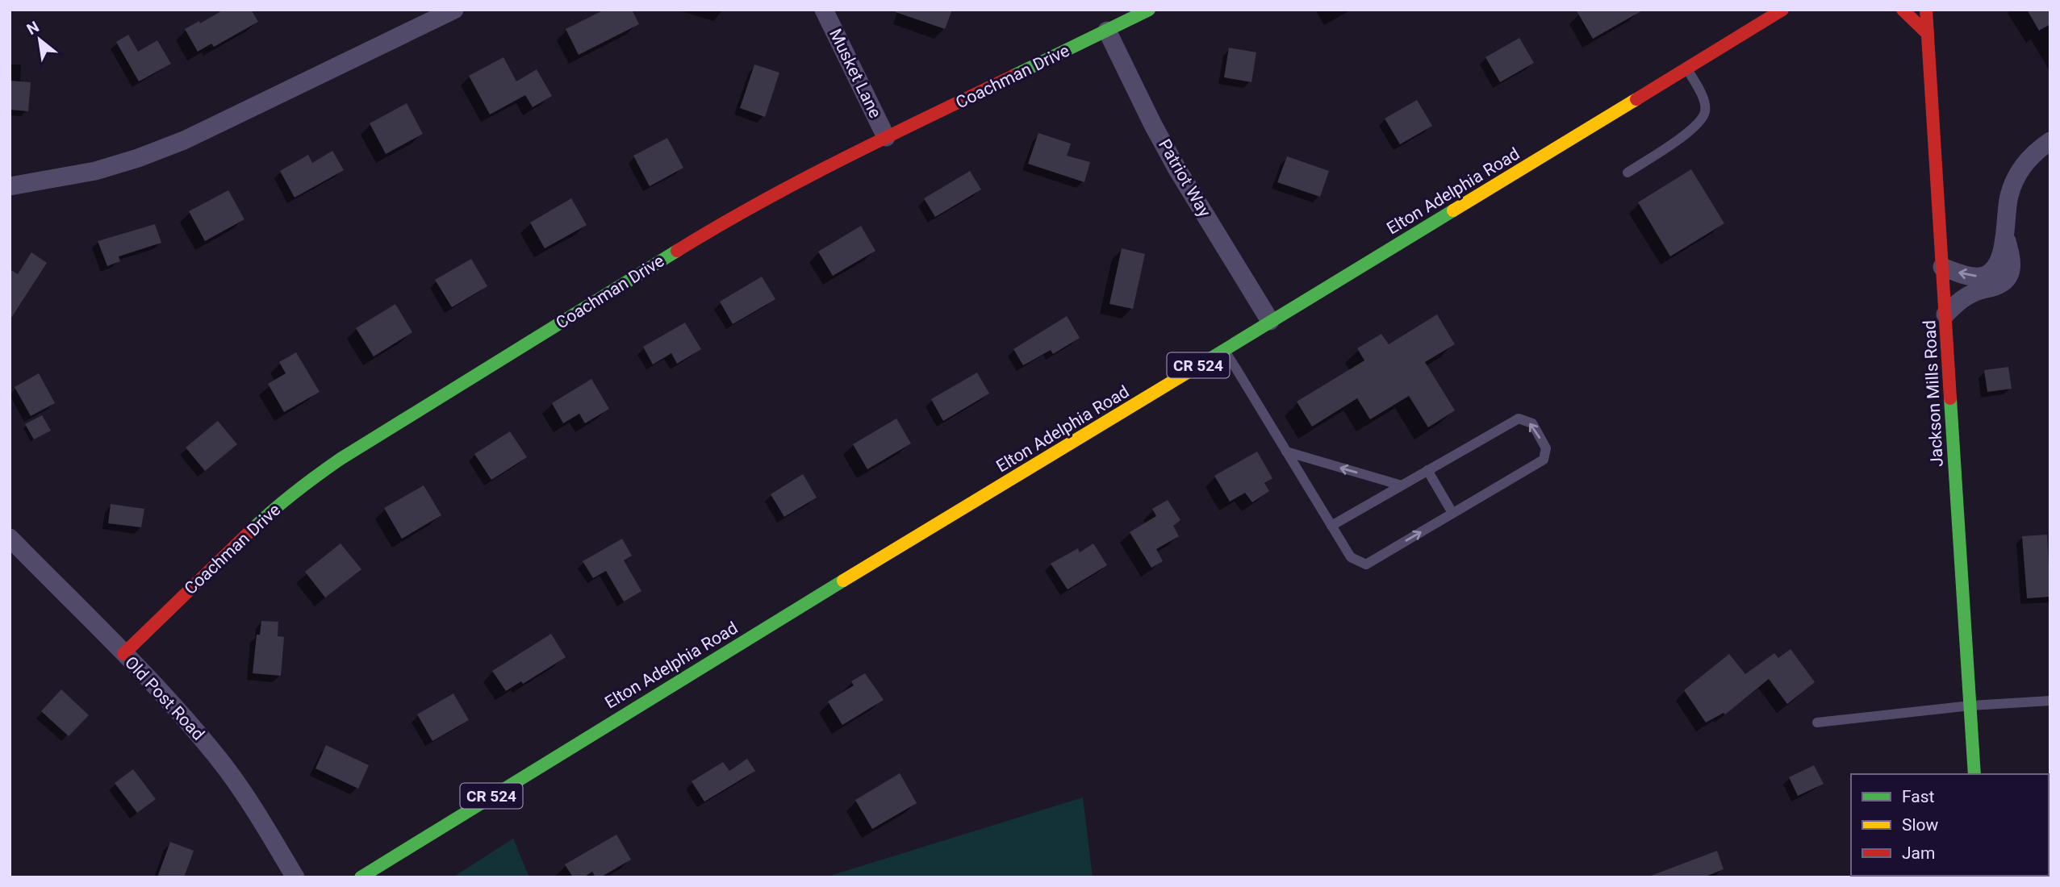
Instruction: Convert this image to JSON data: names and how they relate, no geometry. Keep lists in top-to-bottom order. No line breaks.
{"streets":{"main road":["Coachman Drive","Elton Adelphia Road","CR 524","Jackson Mills Road"],"street":["Musket Lane","Patriot Way","Old Post Road"]},"crossings":[["Musket Lane","Coachman Drive"],["Coachman Drive","Patriot Way"],["Coachman Drive","Old Post Road"],["Patriot Way","Elton Adelphia Road"]],"legend":["Fast","Slow","Jam"],"north":"top left"}
